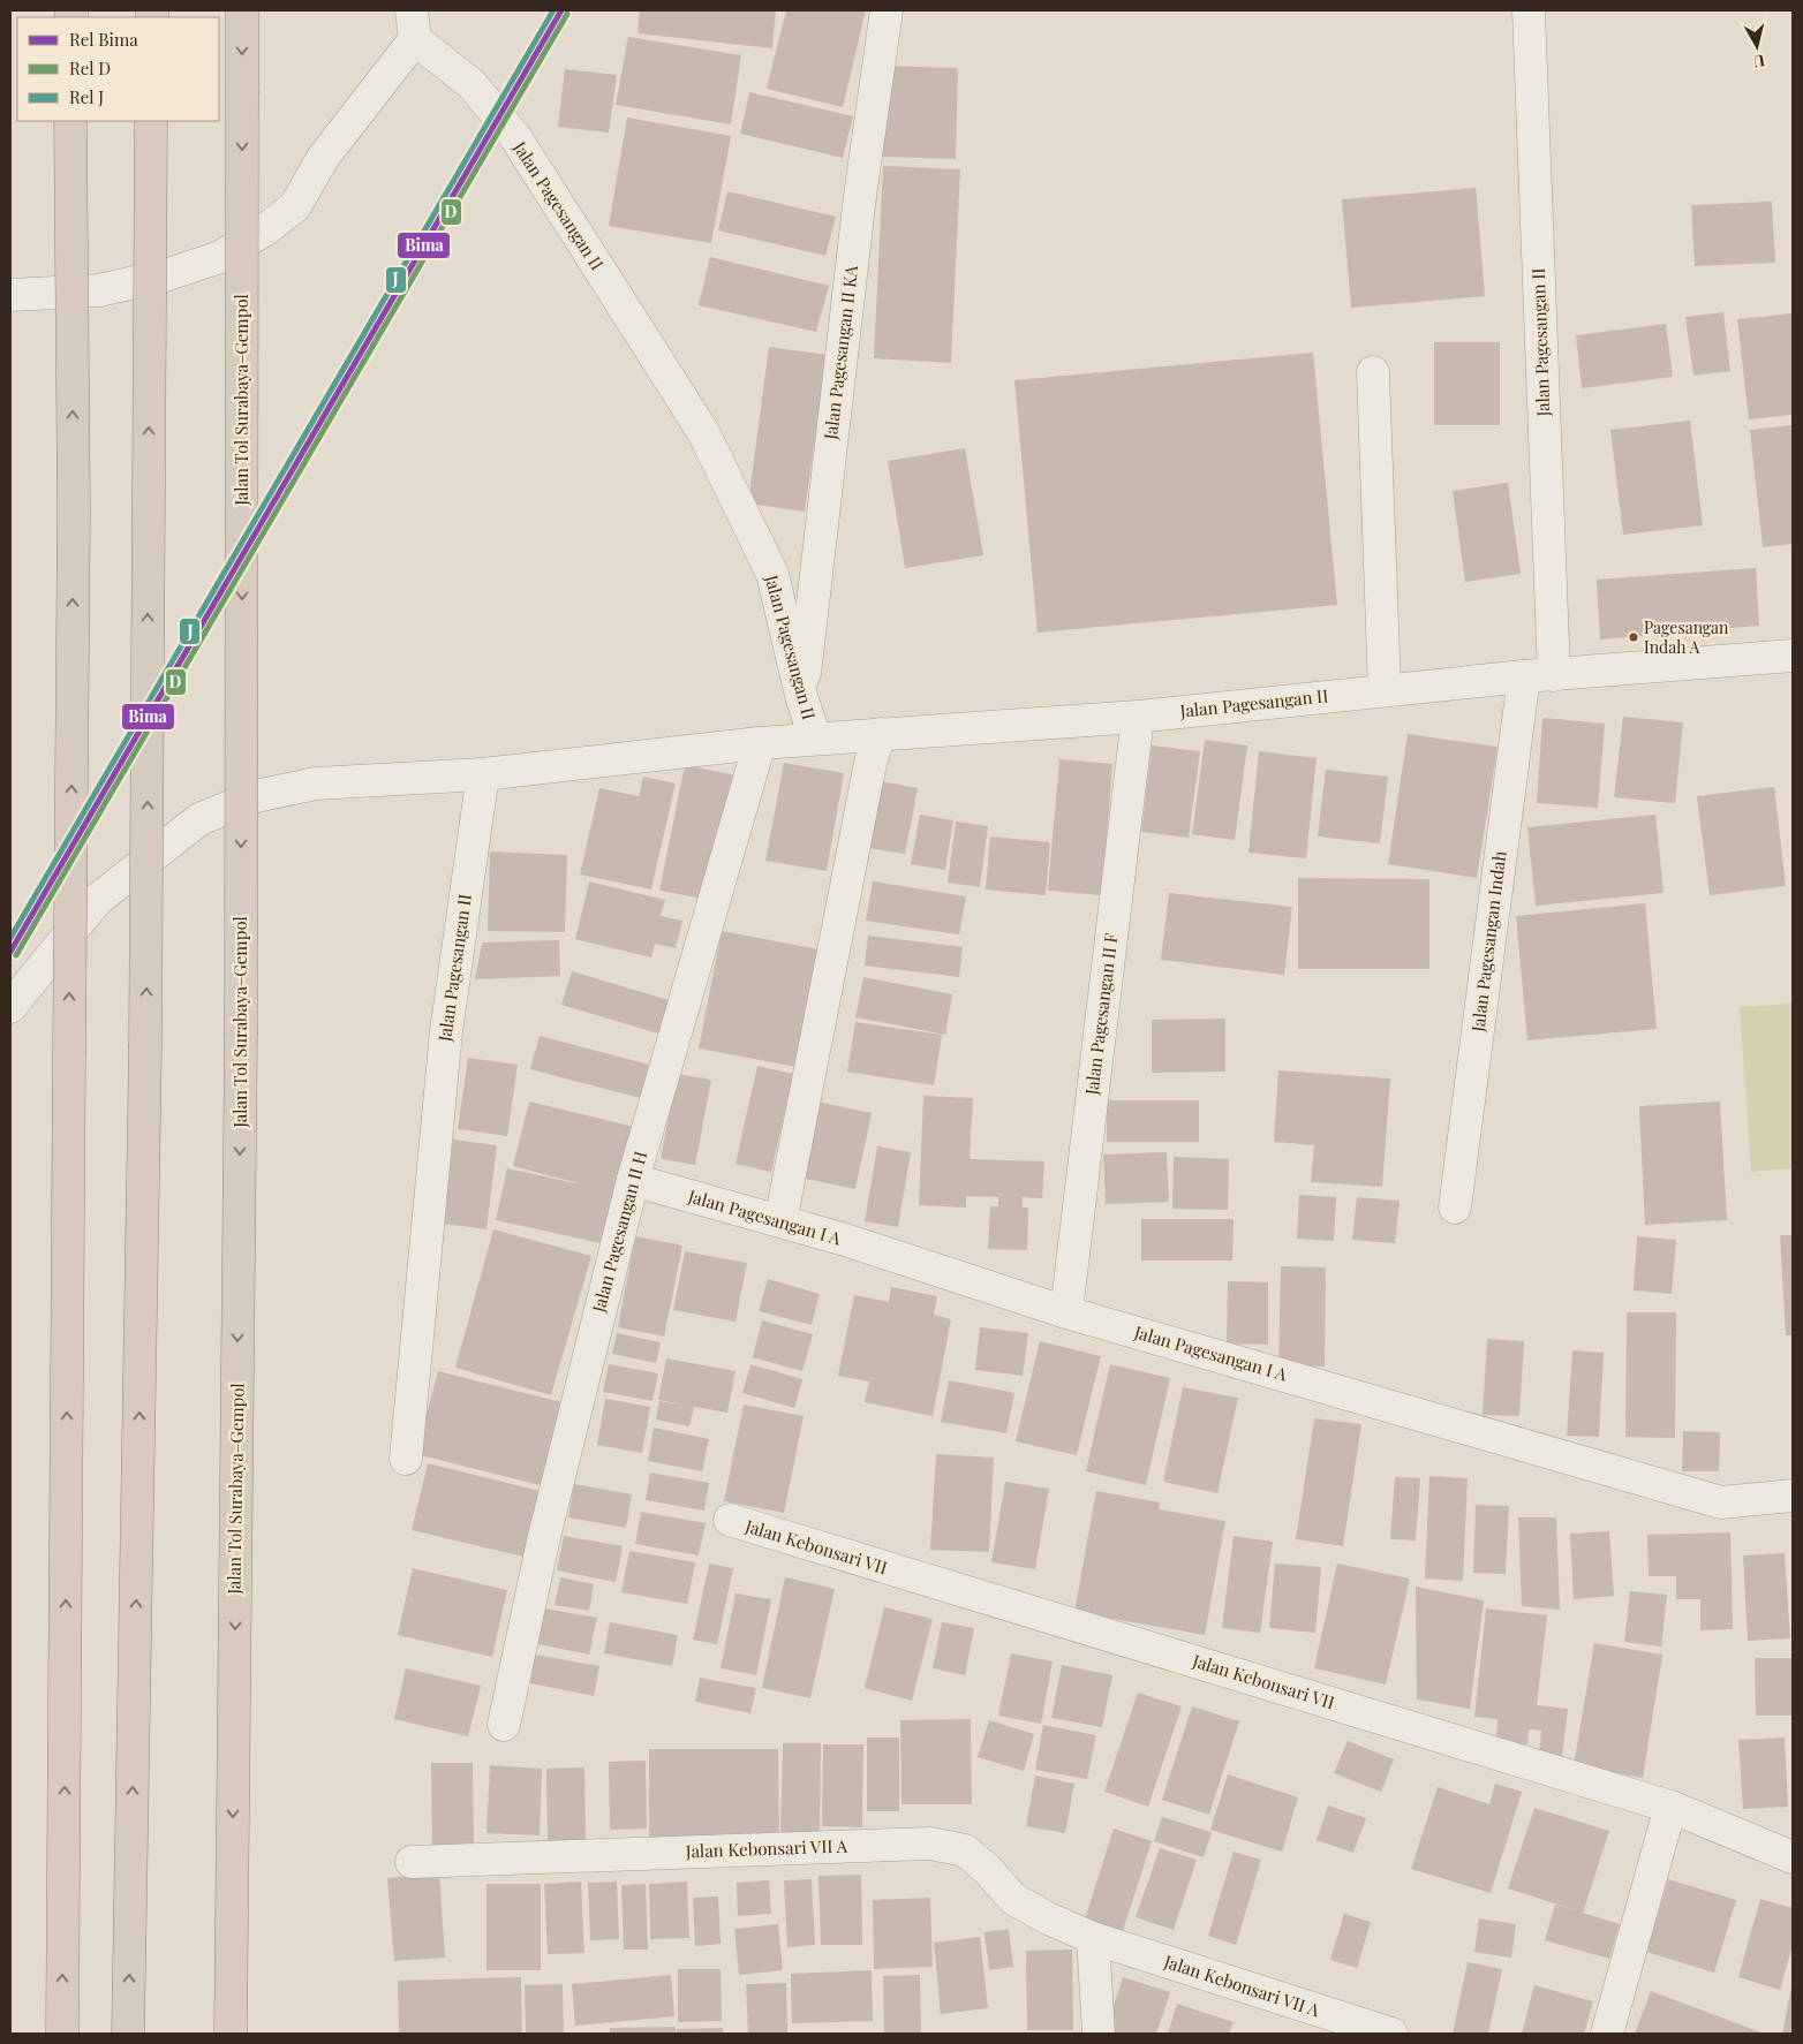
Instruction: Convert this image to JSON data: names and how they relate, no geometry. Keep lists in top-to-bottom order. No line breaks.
{"streets":{"highway":["Jalan Tol Surabaya–Gempol"],"street":["Jalan Pagesangan II","Jalan Pagesangan II KA","Jalan Pagesangan Indah","Jalan Pagesangan II F","Jalan Pagesangan I A","Jalan Pagesangan II H","Jalan Kebonsari VII","Jalan Kebonsari VII A"]},"crossings":[["Jalan Pagesangan II","Jalan Pagesangan II KA"],["Jalan Pagesangan II","Jalan Pagesangan Indah"],["Jalan Pagesangan II","Jalan Pagesangan II F"],["Jalan Pagesangan II","Jalan Pagesangan II H"],["Jalan Pagesangan II F","Jalan Pagesangan I A"],["Jalan Pagesangan I A","Jalan Pagesangan II H"]],"places":["Pagesangan Indah A"],"lines":["rail line Bima","rail line J","rail line D"],"legend":["Rel Bima","Rel D","Rel J"],"north":"bottom"}
